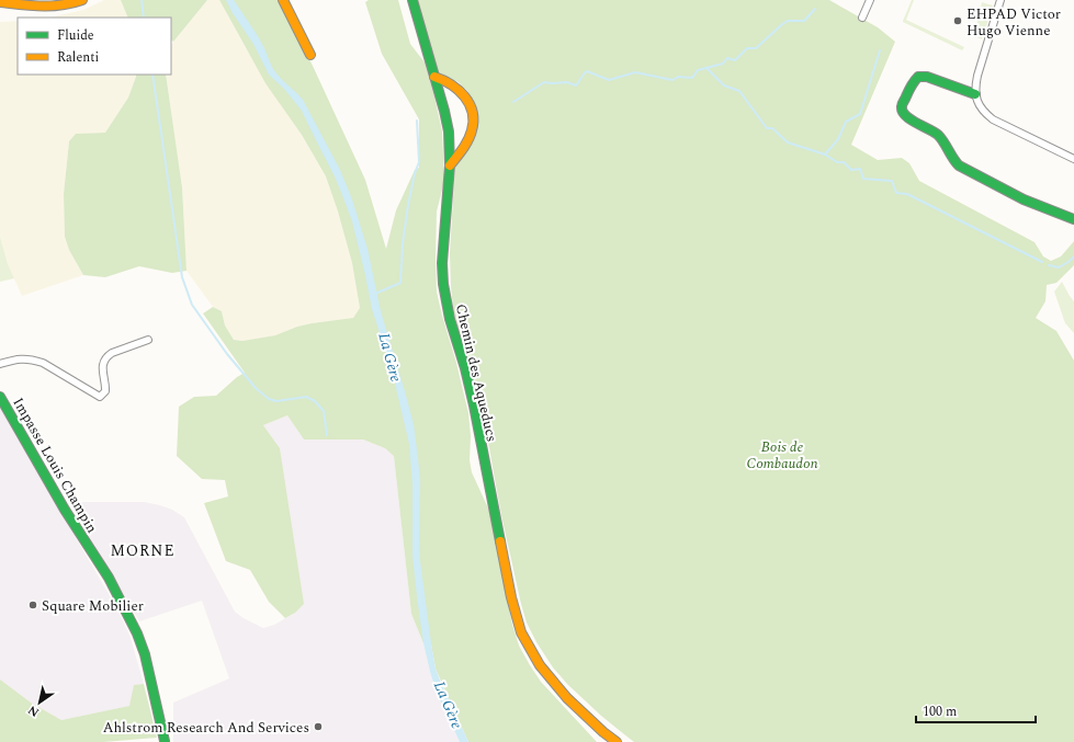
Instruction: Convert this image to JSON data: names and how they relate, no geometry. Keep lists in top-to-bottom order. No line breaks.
{"streets":{"street":["Chemin des Aqueducs","Impasse Louis Champin"]},"districts":["MORNE"],"water":["La Gère"],"parks":["Bois de Combaudon"],"places":["EHPAD Victor Hugo Vienne","Square Mobilier","Ahlstrom Research And Services"],"legend":["Fluide","Ralenti"],"scale_bar":"100 m","north":"bottom left"}
